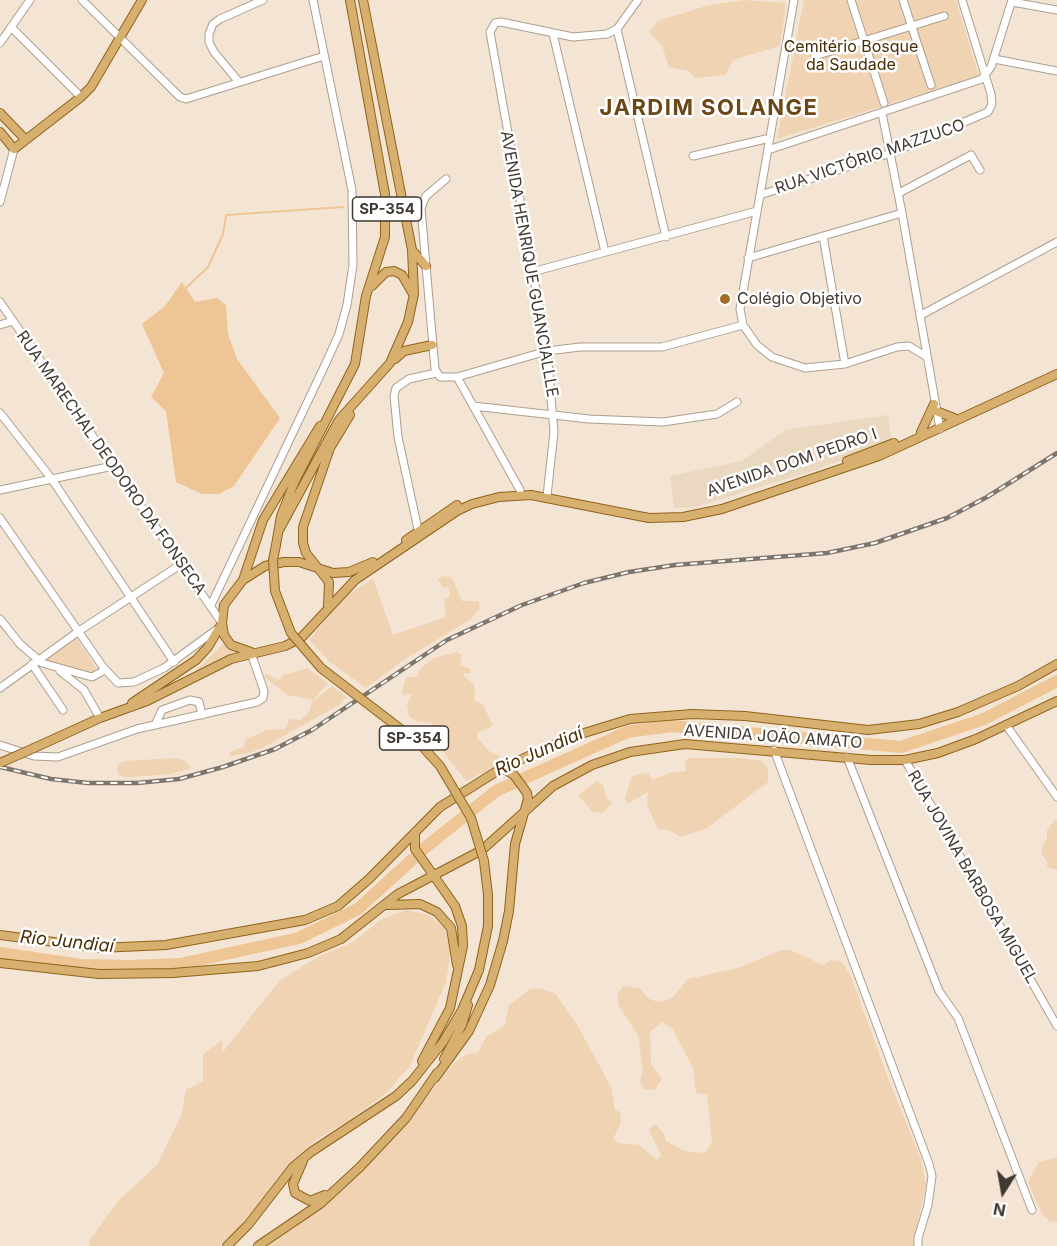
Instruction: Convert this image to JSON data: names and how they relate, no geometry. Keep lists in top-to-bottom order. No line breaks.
{"streets":{"main road":["SP-354","AVENIDA DOM PEDRO I","AVENIDA JOÃO AMATO"],"street":["RUA VICTÓRIO MAZZUCO","AVENIDA HENRIQUE GUANCIALLLE","RUA MARECHAL DEODORO DA FONSECA","RUA JOVINA BARBOSA MIGUEL"]},"crossings":[["AVENIDA HENRIQUE GUANCIALLLE","AVENIDA DOM PEDRO I"],["AVENIDA JOÃO AMATO","RUA JOVINA BARBOSA MIGUEL"]],"districts":["JARDIM SOLANGE"],"water":["Rio Jundiaí"],"parks":["Cemitério Bosque da Saudade"],"places":["Colégio Objetivo"],"north":"bottom"}
